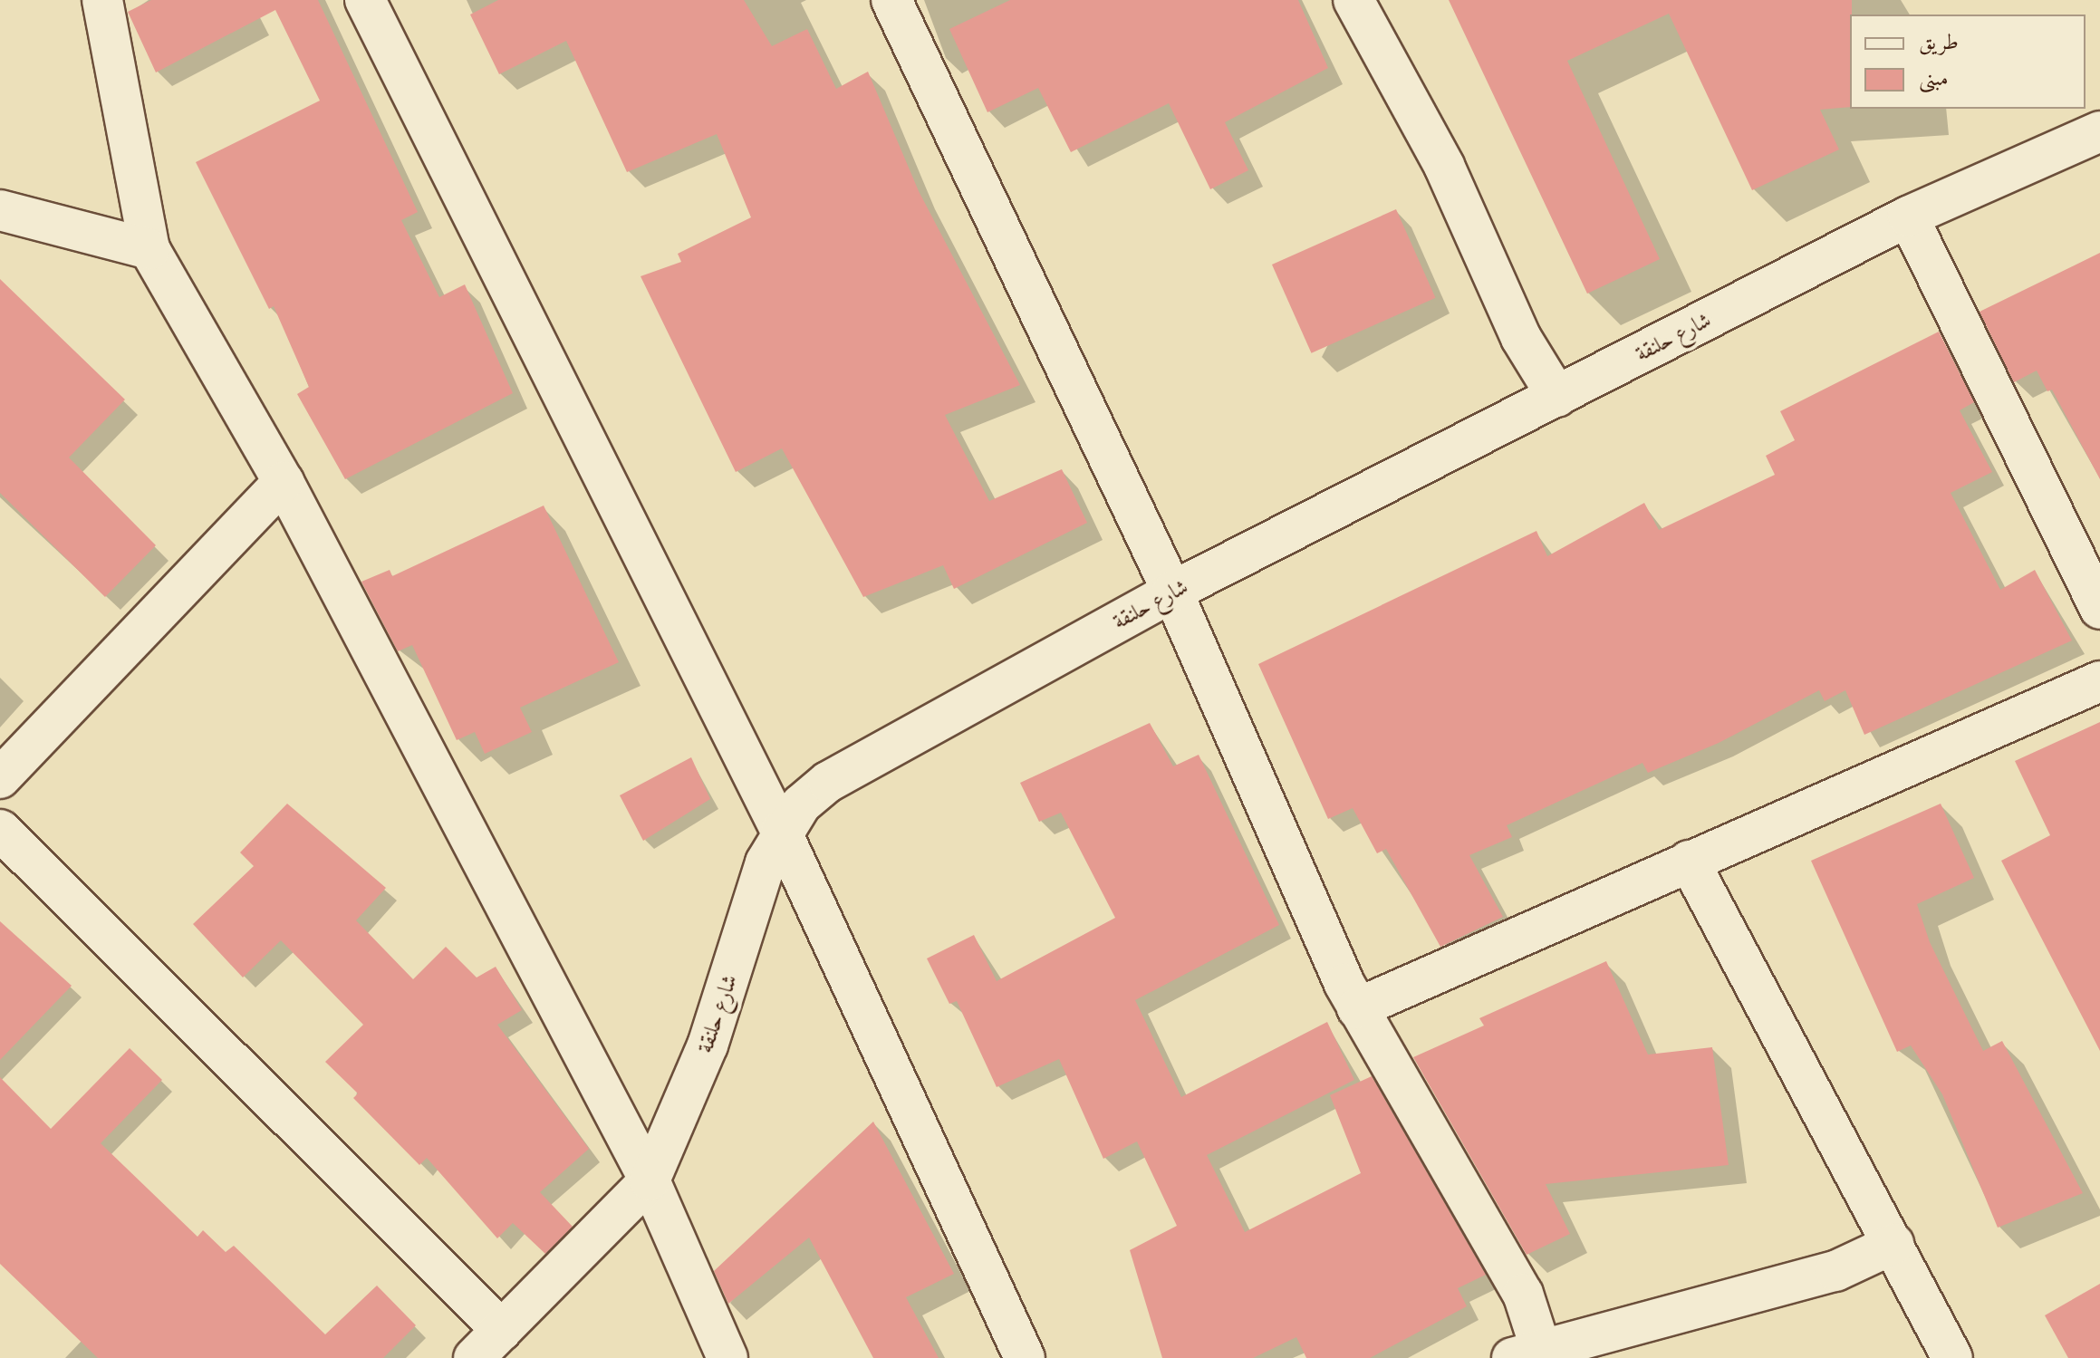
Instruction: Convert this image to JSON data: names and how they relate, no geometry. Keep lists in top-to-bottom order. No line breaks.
{"streets":{"street":["شارع حلنقة"]},"legend":["طريق","مبنى"]}
